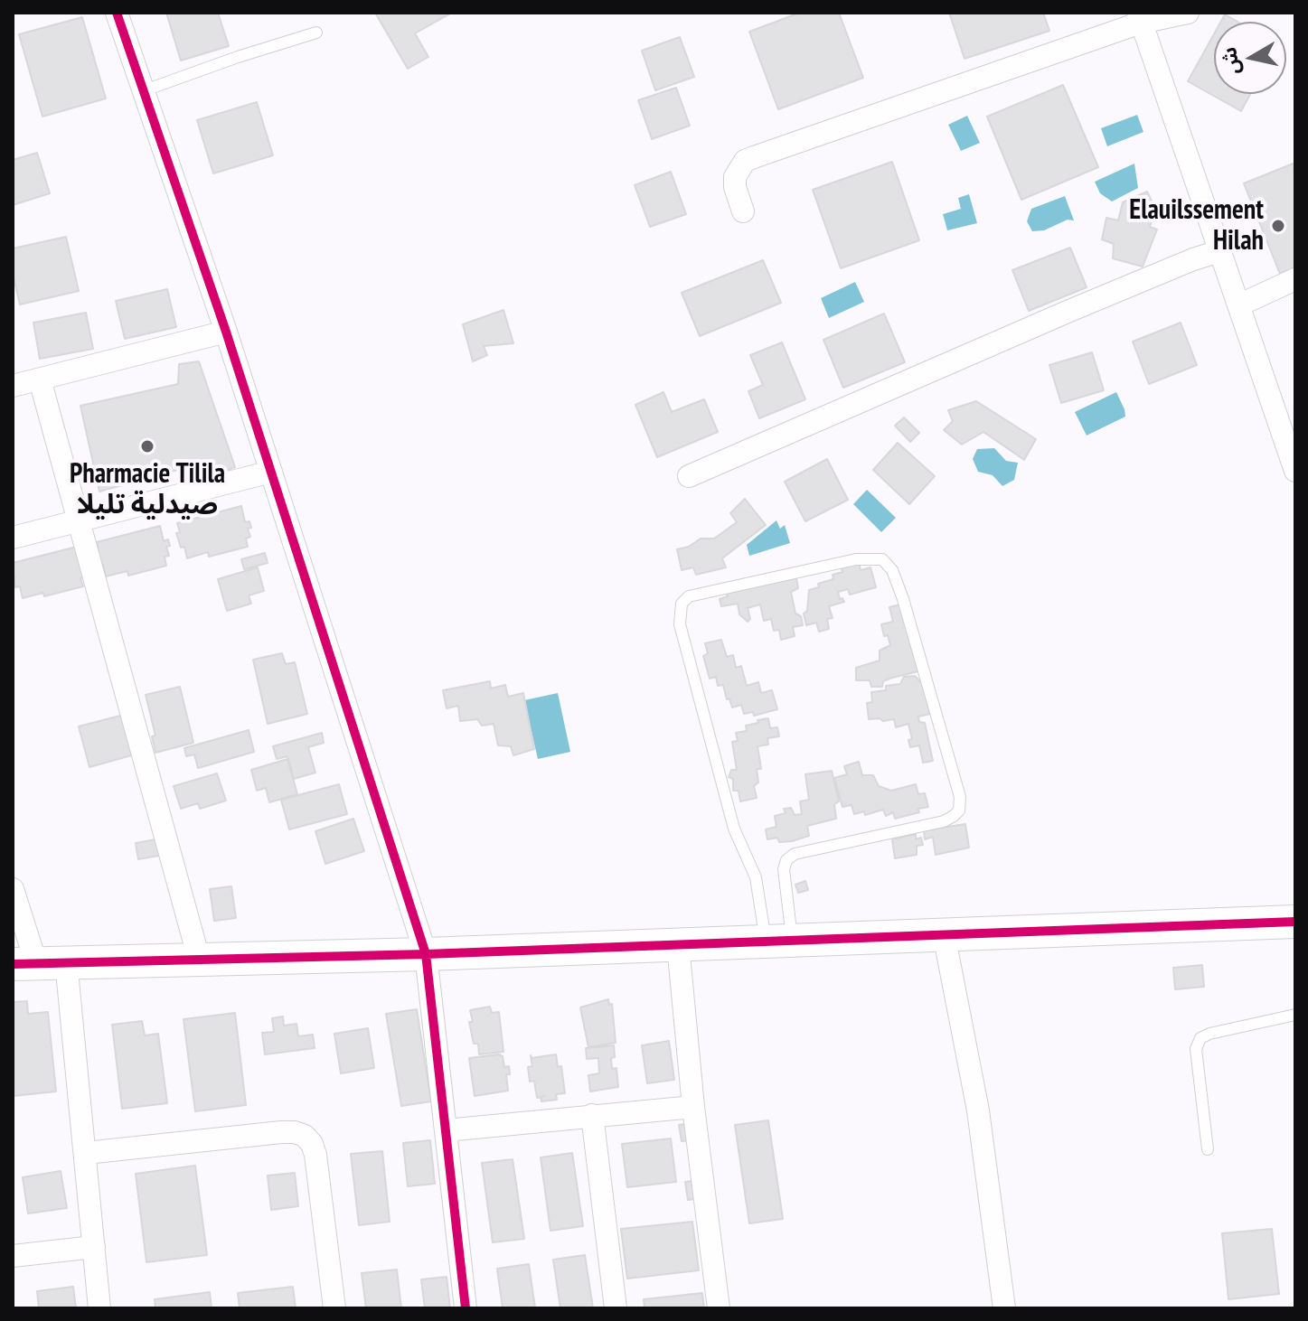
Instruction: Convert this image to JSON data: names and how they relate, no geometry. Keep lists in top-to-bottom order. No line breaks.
{"places":["Elauilssement Hilah","Pharmacie Tilila صيدلية تليلا"],"north":"left"}
